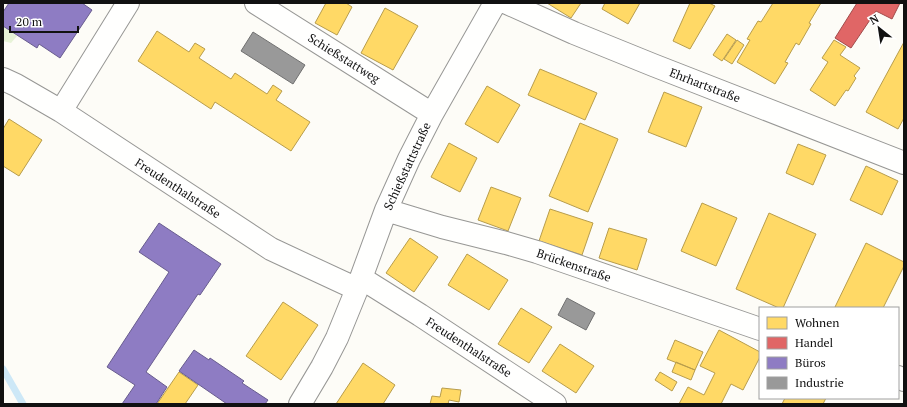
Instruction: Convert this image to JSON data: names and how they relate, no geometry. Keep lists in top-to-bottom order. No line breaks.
{"streets":{"street":["Schießstattweg","Ehrhartstraße","Schießstattstraße","Freudenthalstraße","Brückenstraße"]},"crossings":[["Schießstattweg","Schießstattstraße"],["Schießstattstraße","Freudenthalstraße"],["Schießstattstraße","Brückenstraße"]],"legend":["Wohnen","Handel","Büros","Industrie"],"scale_bar":"20 m","north":"top left"}
